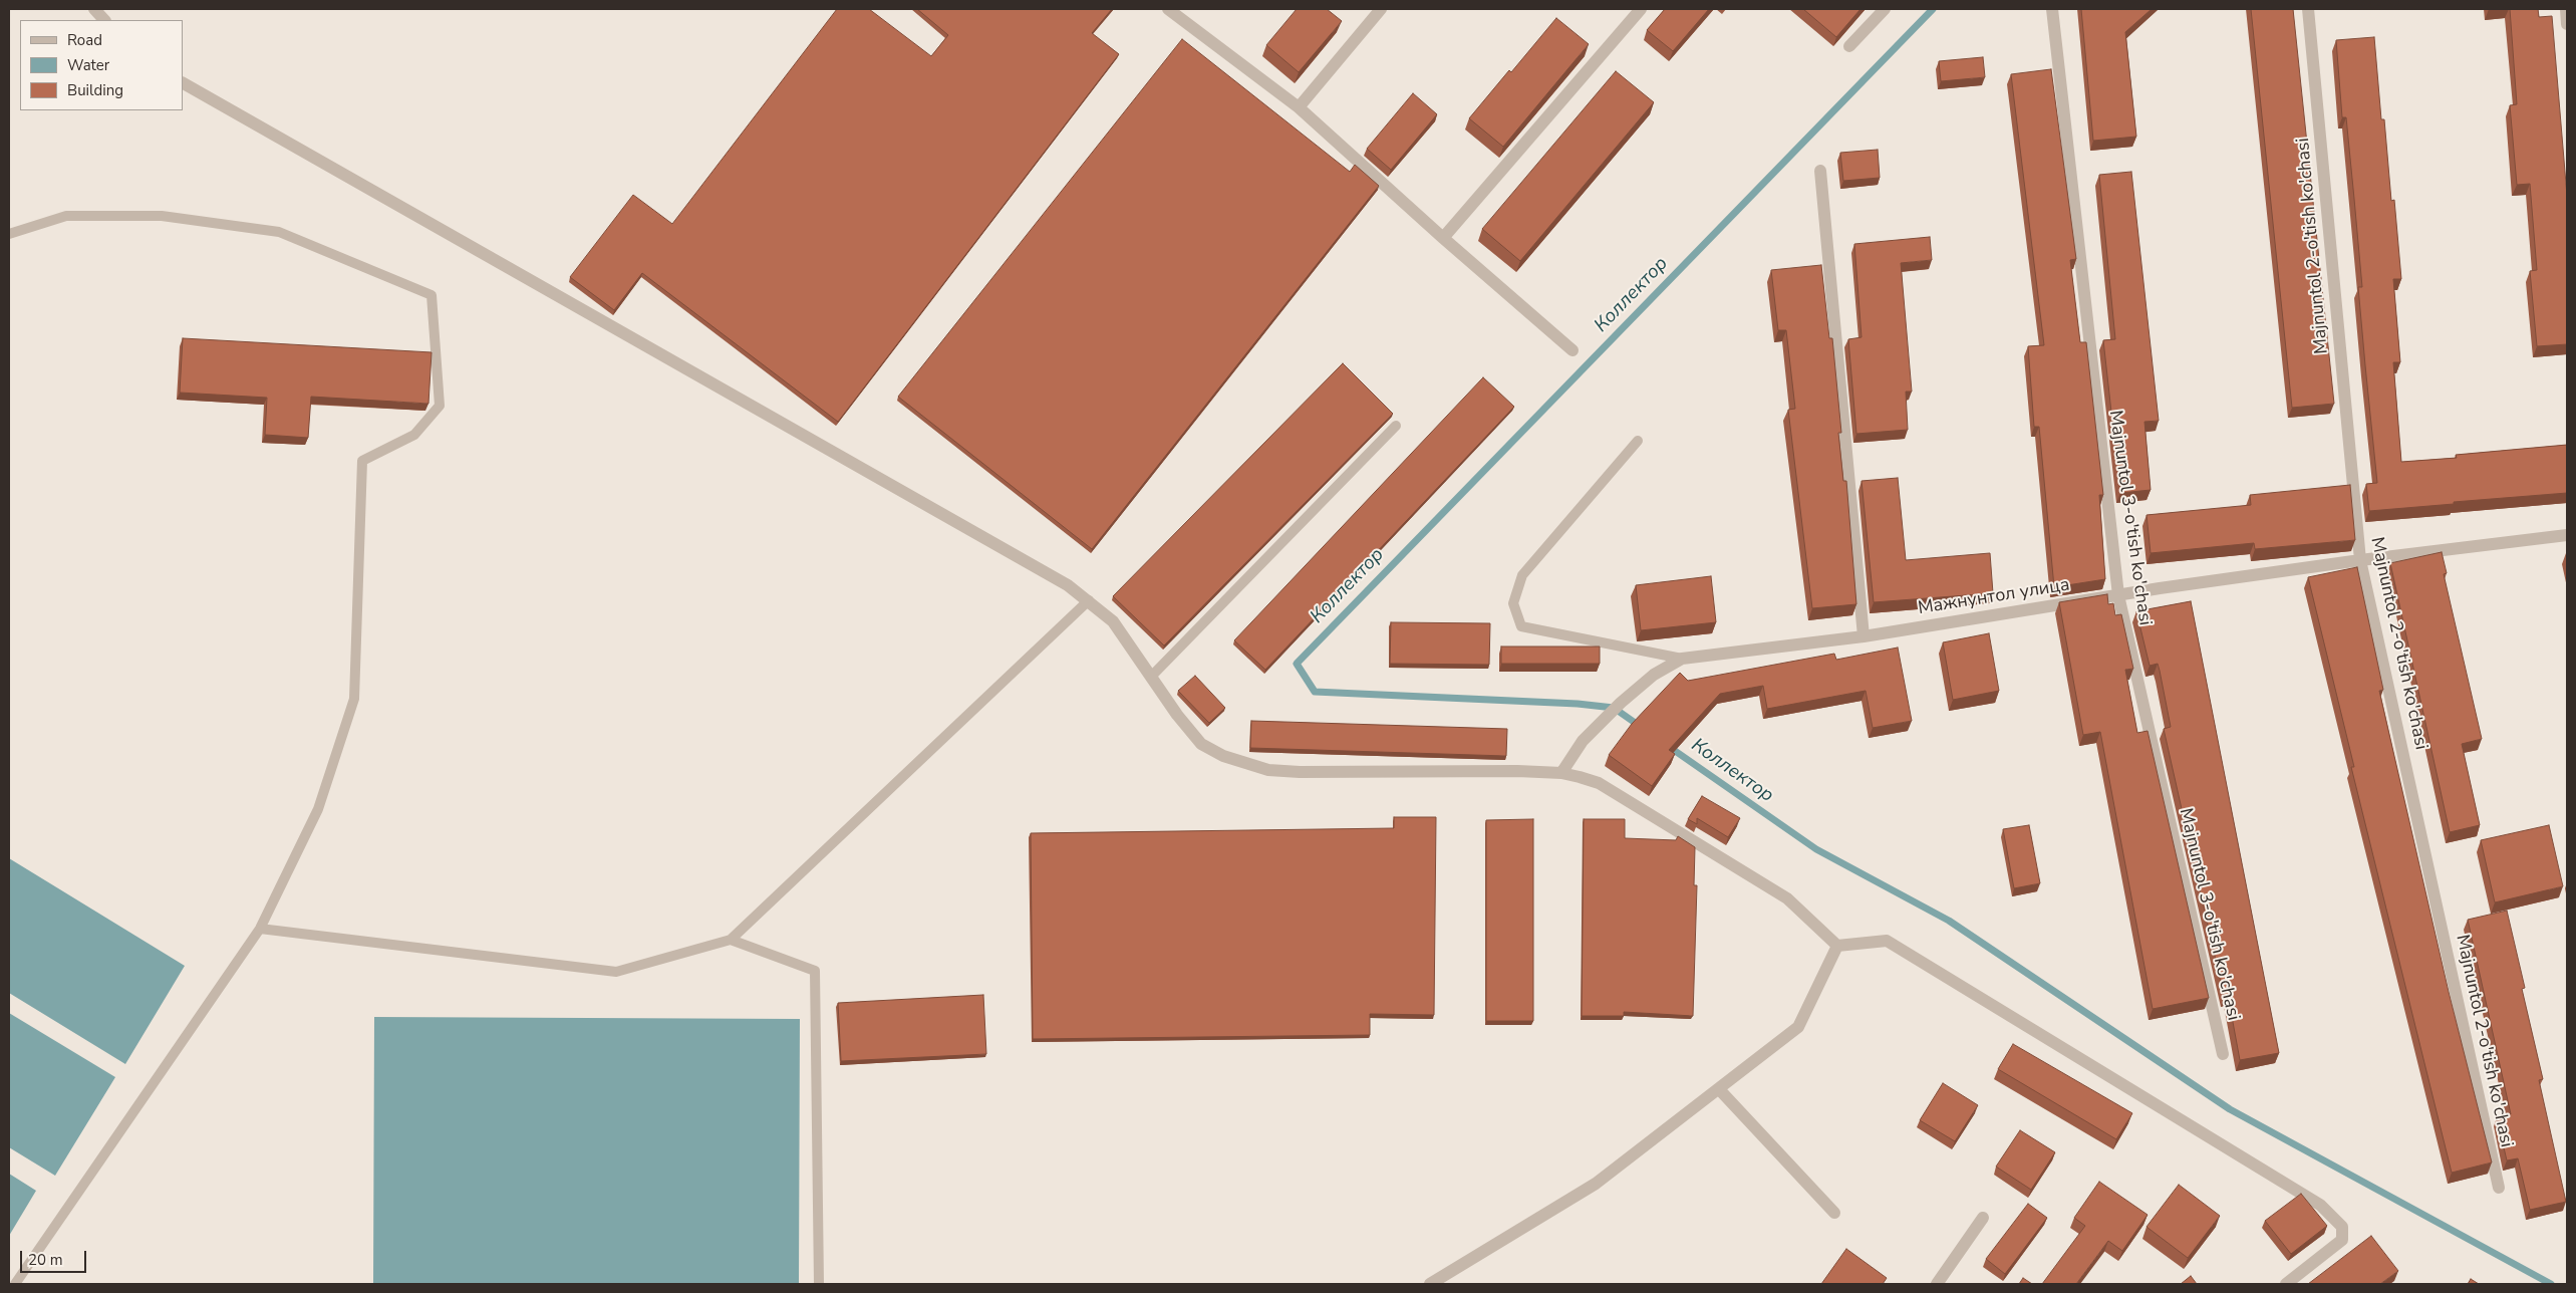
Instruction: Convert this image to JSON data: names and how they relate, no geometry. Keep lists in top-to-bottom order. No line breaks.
{"streets":{"street":["Majnuntol 2-o'tish ko'chasi","Majnuntol 3-o'tish ko'chasi","Мажнунтол улица"]},"crossings":[["Majnuntol 2-o'tish ko'chasi","Мажнунтол улица"],["Majnuntol 3-o'tish ko'chasi","Мажнунтол улица"]],"water":["Коллектор"],"legend":["Road","Water","Building"],"scale_bar":"20 m"}
